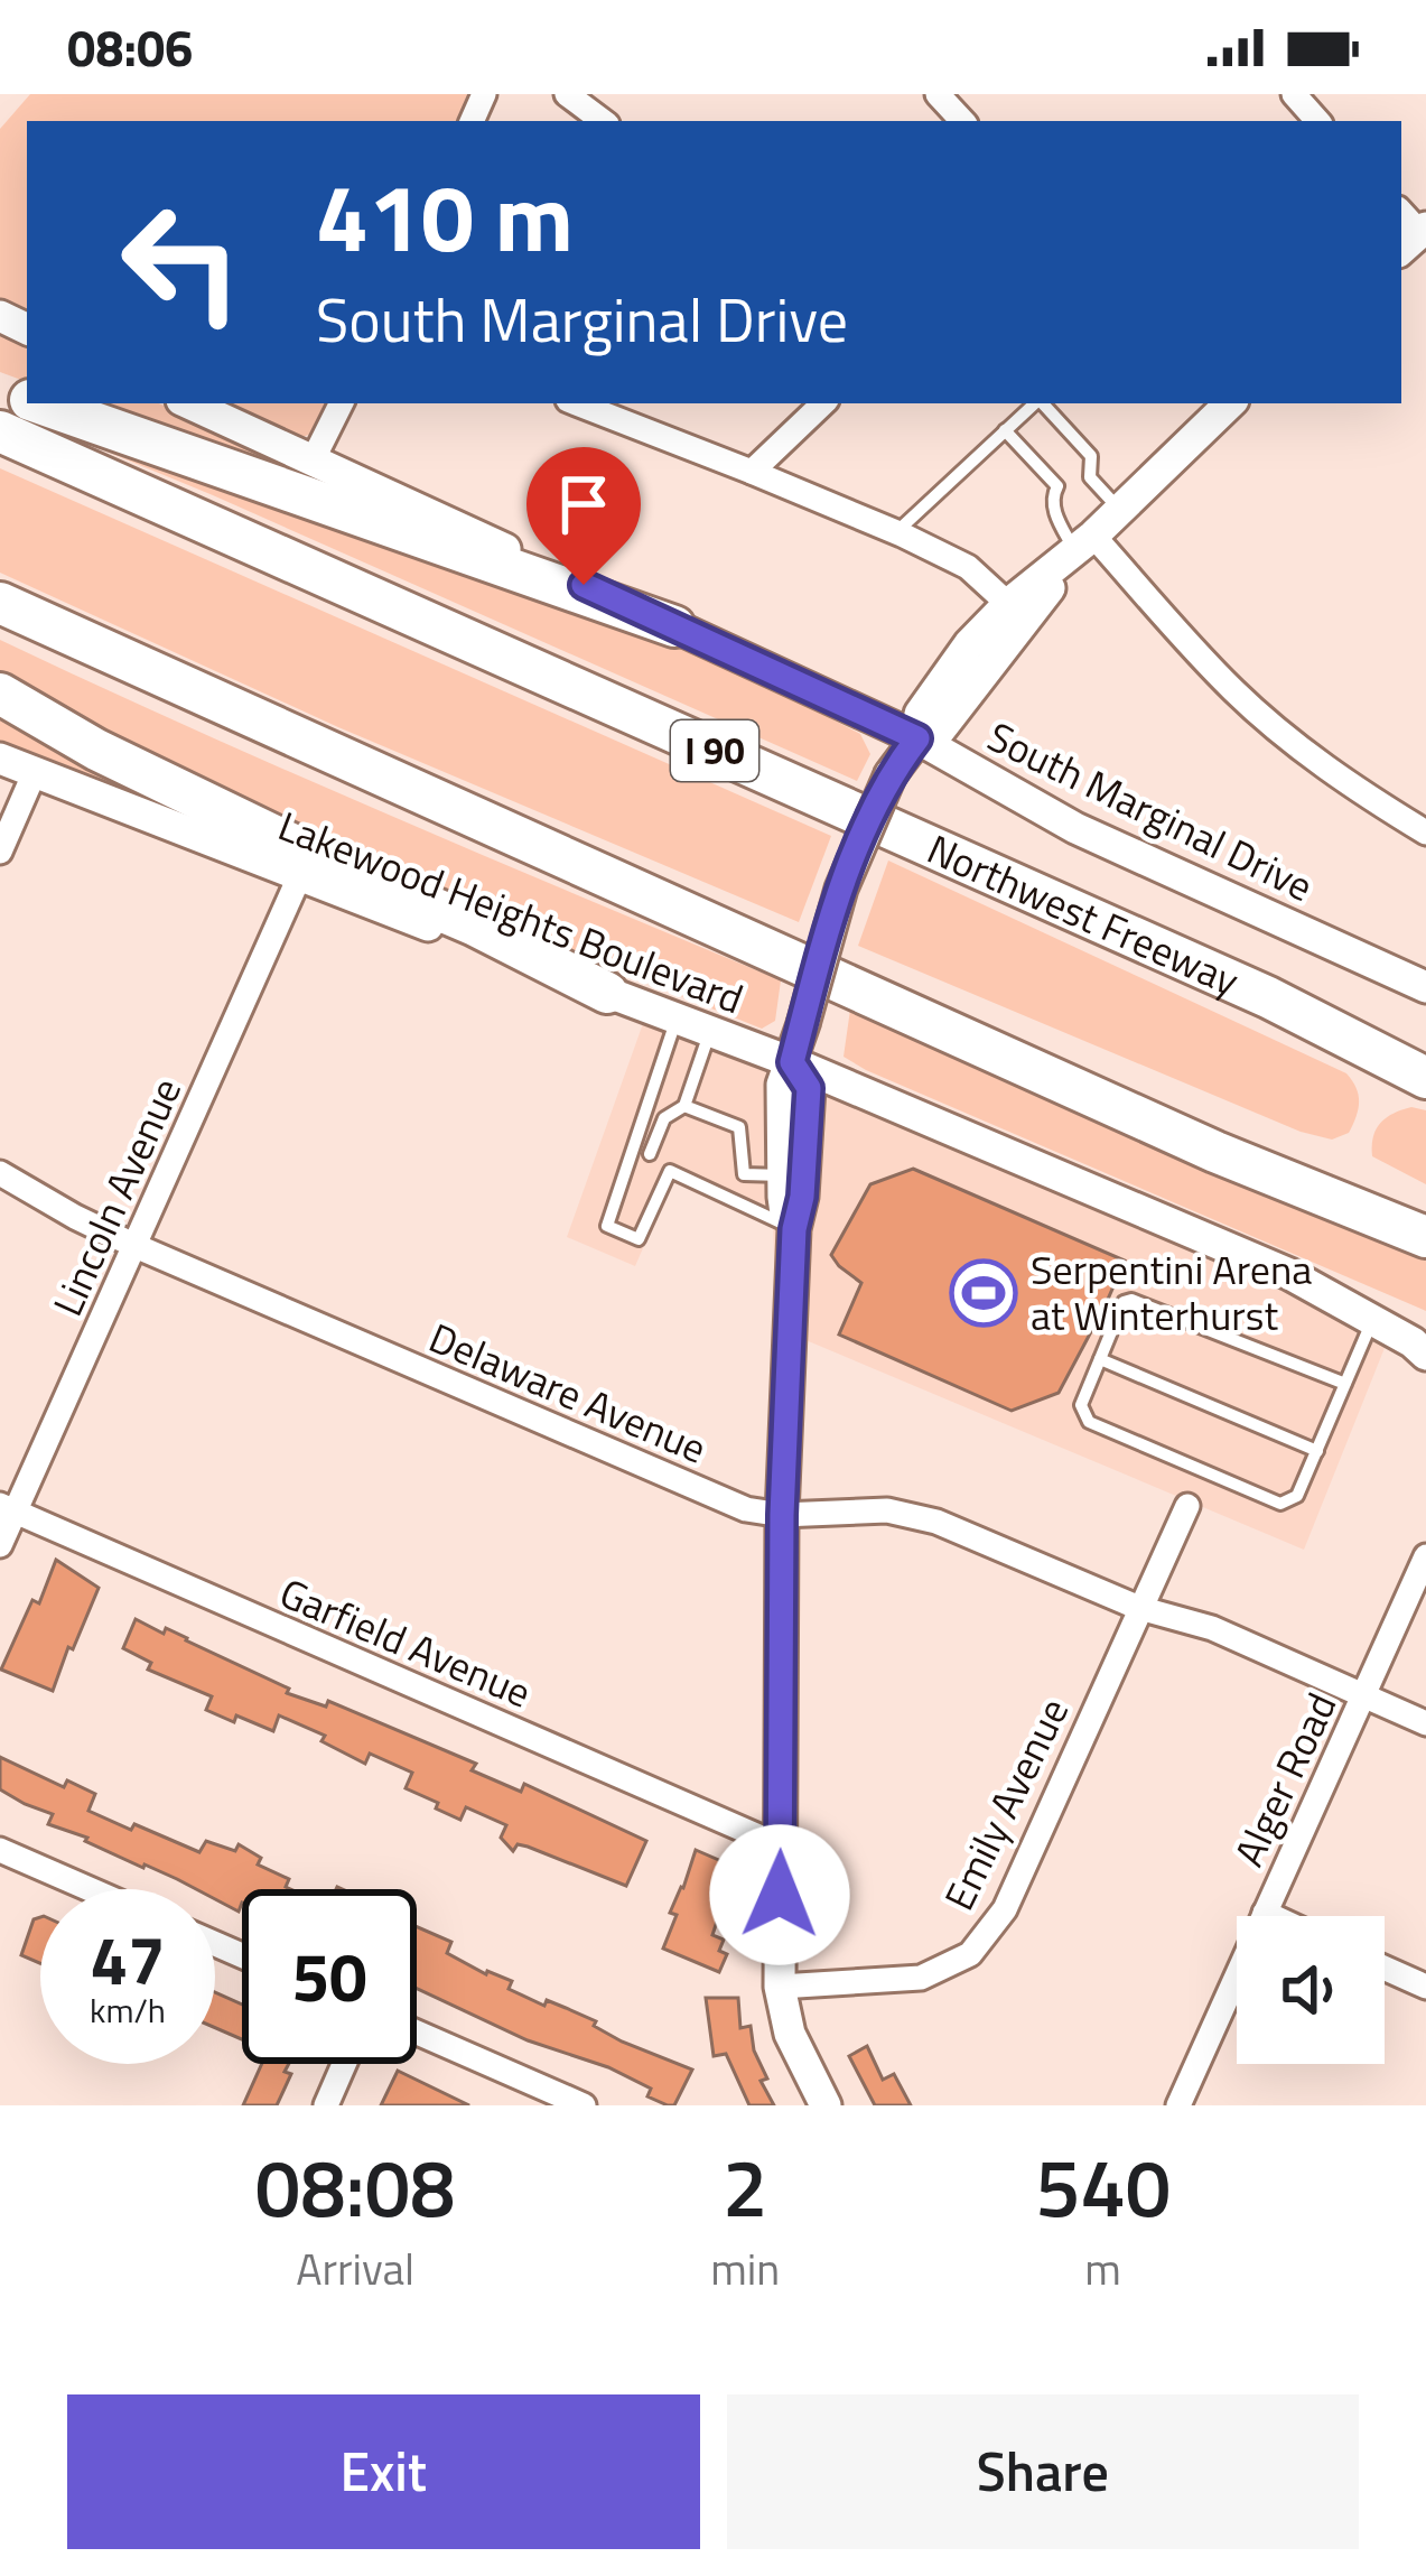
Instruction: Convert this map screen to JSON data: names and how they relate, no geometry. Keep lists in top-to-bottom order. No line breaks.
{"streets":{"highway":["I 90","Northwest Freeway"],"main road":["South Marginal Drive","Lakewood Heights Boulevard"],"street":["Lincoln Avenue","Delaware Avenue","Garfield Avenue","Alger Road","Emily Avenue"]},"crossings":[["Lakewood Heights Boulevard","Lincoln Avenue"],["Lincoln Avenue","Delaware Avenue"],["Lincoln Avenue","Garfield Avenue"],["Delaware Avenue","Alger Road"],["Delaware Avenue","Emily Avenue"]],"places":{"sports":["Serpentini Arena at Winterhurst"]},"page":{"status":"08:06","turn":["410 m","South Marginal Drive"],"speed":"47 km/h","limit":"50","eta":["08:08","Arrival","2","min","540","m"],"buttons":["Exit","Share"]}}
